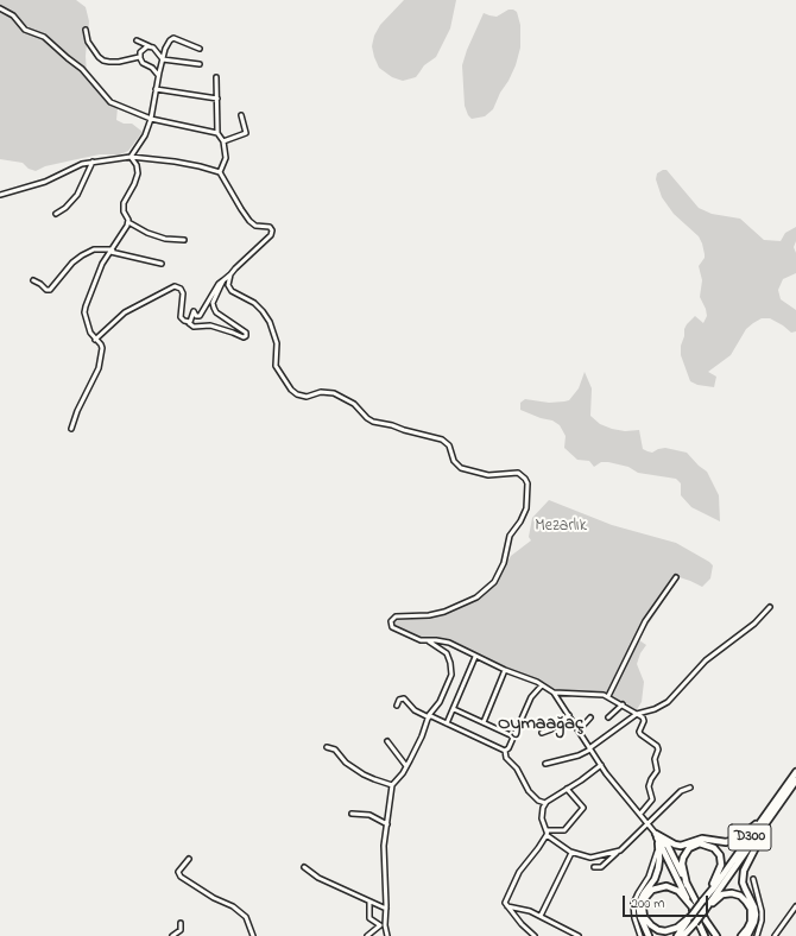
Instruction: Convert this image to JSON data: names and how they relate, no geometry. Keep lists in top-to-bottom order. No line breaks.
{"streets":{"highway":["D300"]},"districts":["Oymaağaç"],"parks":["Mezarlık"],"scale_bar":"200 m"}
